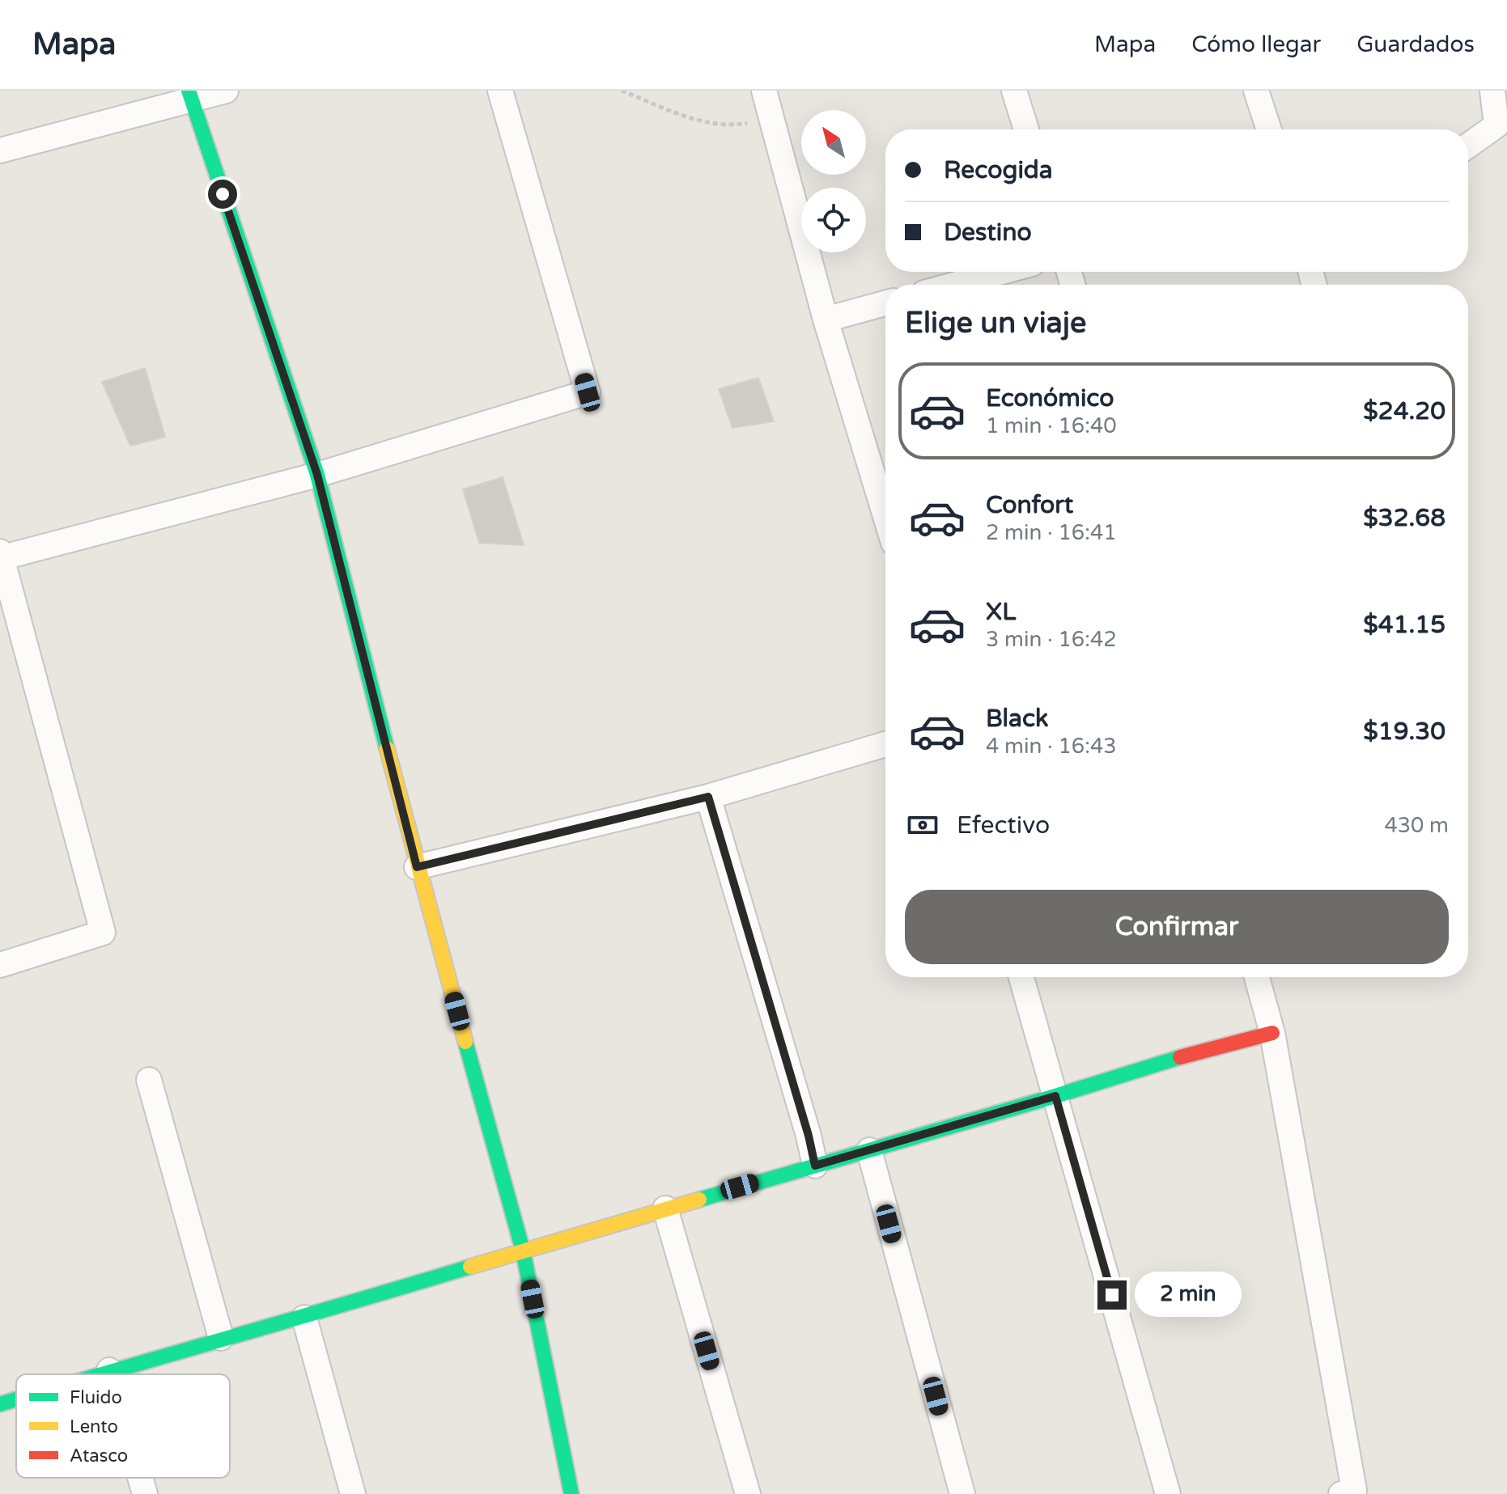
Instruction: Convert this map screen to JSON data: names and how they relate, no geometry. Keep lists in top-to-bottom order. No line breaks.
{"legend":["Fluido","Lento","Atasco"],"north":"top left","page":{"header":"Mapa","nav":["Mapa","Cómo llegar","Guardados"],"banner":["Recogida","Destino"],"heading":"Elige un viaje","list":[{"name":"Económico","note":"1 min · 16:40","value":"$24.20"},{"name":"Confort","note":"2 min · 16:41","value":"$32.68"},{"name":"XL","note":"3 min · 16:42","value":"$41.15"},{"name":"Black","note":"4 min · 16:43","value":"$19.30"}],"pay":["Efectivo","430 m"],"buttons":"Confirmar","bubble":"2 min"}}
